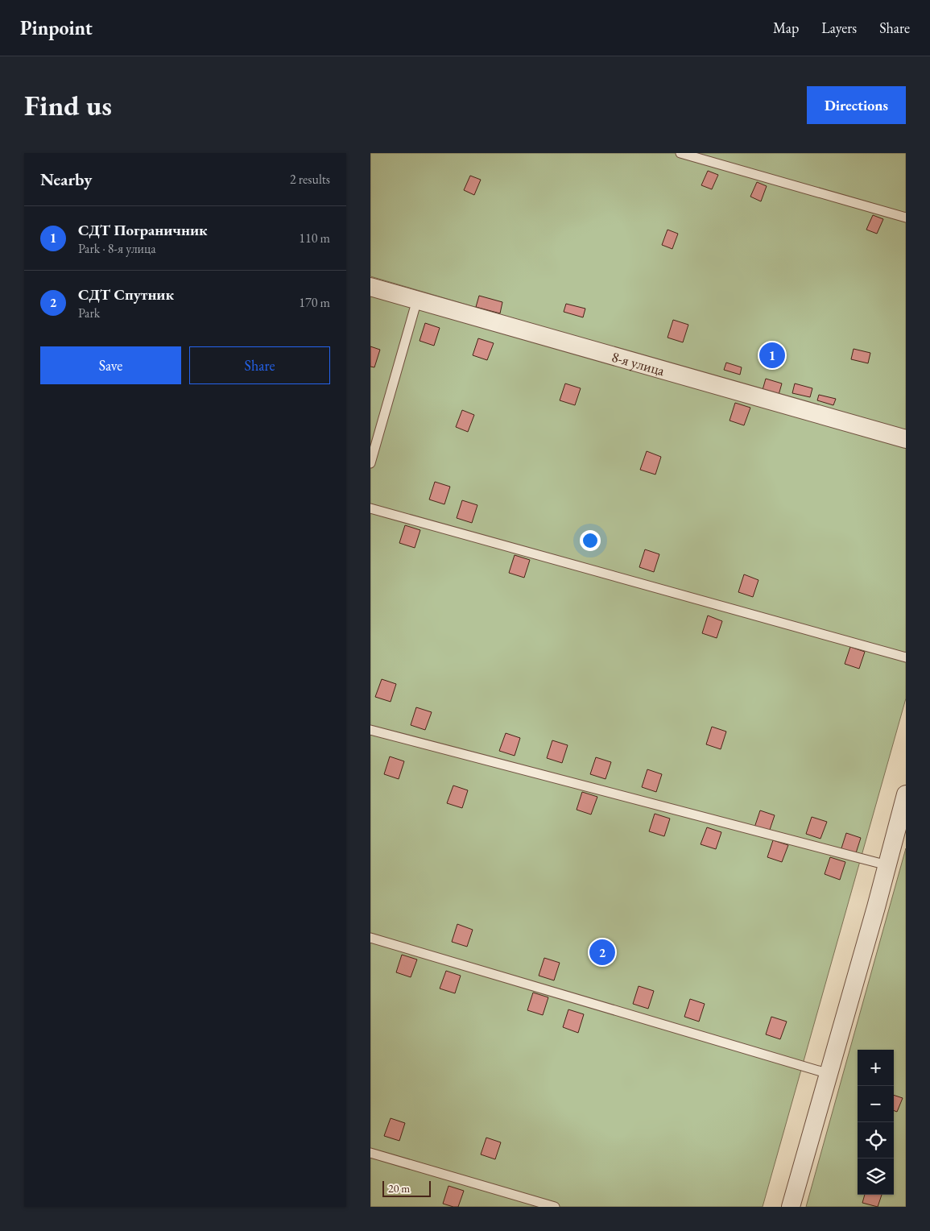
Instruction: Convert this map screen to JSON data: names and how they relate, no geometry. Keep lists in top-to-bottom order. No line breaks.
{"streets":{"street":["8-я улица"]},"scale_bar":"20 m","page":{"header":"Pinpoint","nav":["Map","Layers","Share"],"buttons":["Directions",["Save","Share"]],"title":"Find us","heading":["Nearby","2 results"],"list":[{"mark":"1","name":"СДТ Пограничник","note":"Park · 8-я улица","value":"110 m"},{"mark":"2","name":"СДТ Спутник","note":"Park","value":"170 m"}],"pins":["1","2"],"map_buttons":["+","−"],"scale":"20 m"}}
